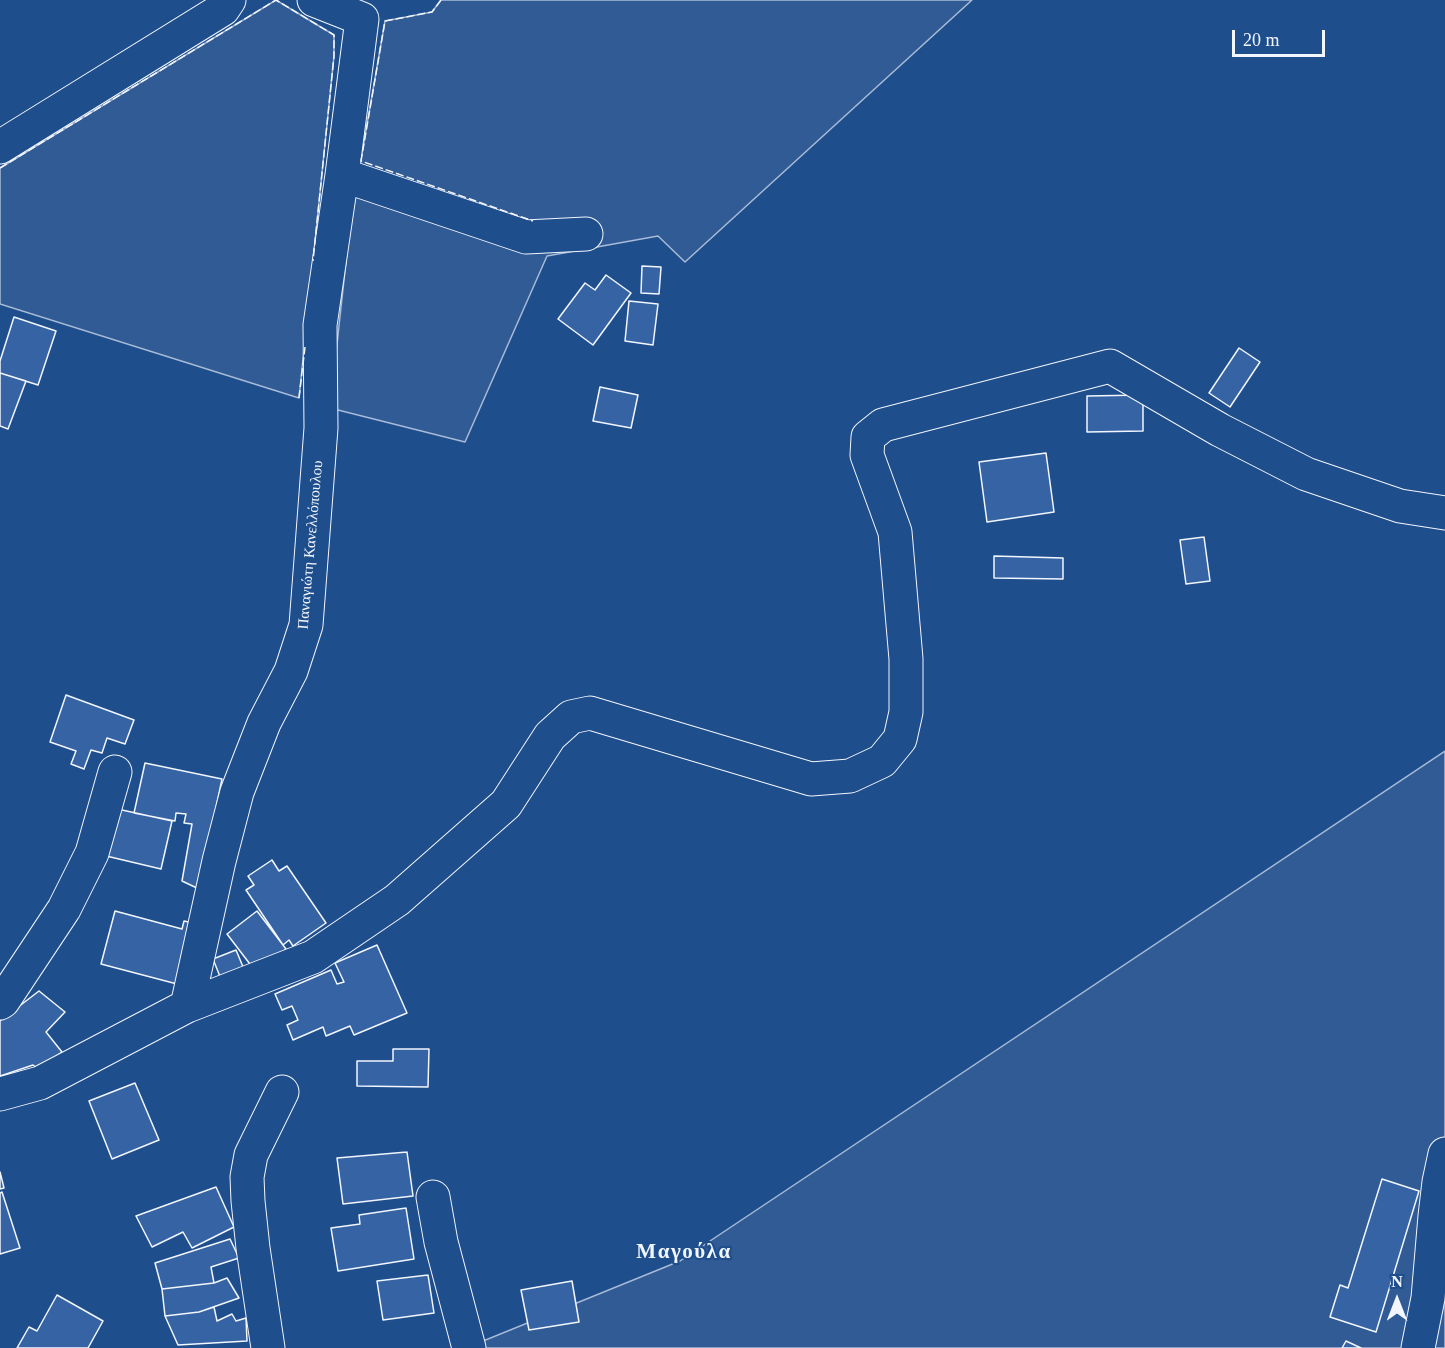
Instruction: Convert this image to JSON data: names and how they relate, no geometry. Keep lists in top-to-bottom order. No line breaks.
{"streets":{"street":["Παναγιώτη Κανελλόπουλου"]},"districts":["Μαγούλα"],"scale_bar":"20 m","north":"top"}
